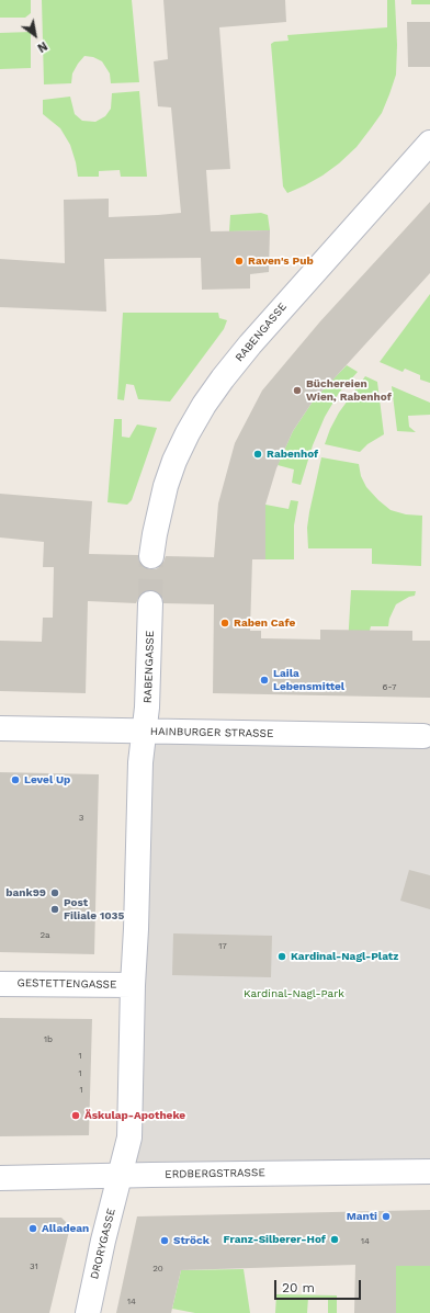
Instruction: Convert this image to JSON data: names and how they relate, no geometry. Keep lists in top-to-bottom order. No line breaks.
{"streets":{"street":["RABENGASSE","HAINBURGER STRASSE","GESTETTENGASSE","ERDBERGSTRASSE","DRORYGASSE"]},"crossings":[["RABENGASSE","HAINBURGER STRASSE"],["ERDBERGSTRASSE","DRORYGASSE"]],"parks":["Kardinal-Nagl-Park"],"places":["Raven's Pub","Büchereien Wien, Rabenhof","Rabenhof","Raben Cafe","Laila Lebensmittel","Level Up","bank99","Post Filiale 1035","Kardinal-Nagl-Platz","Äskulap-Apotheke","Manti","Alladean","Franz-Silberer-Hof","Ströck"],"house_numbers":["6-7","3","2a","17","1b","1","1","1","14","31","20","14"],"scale_bar":"20 m","north":"bottom right"}
